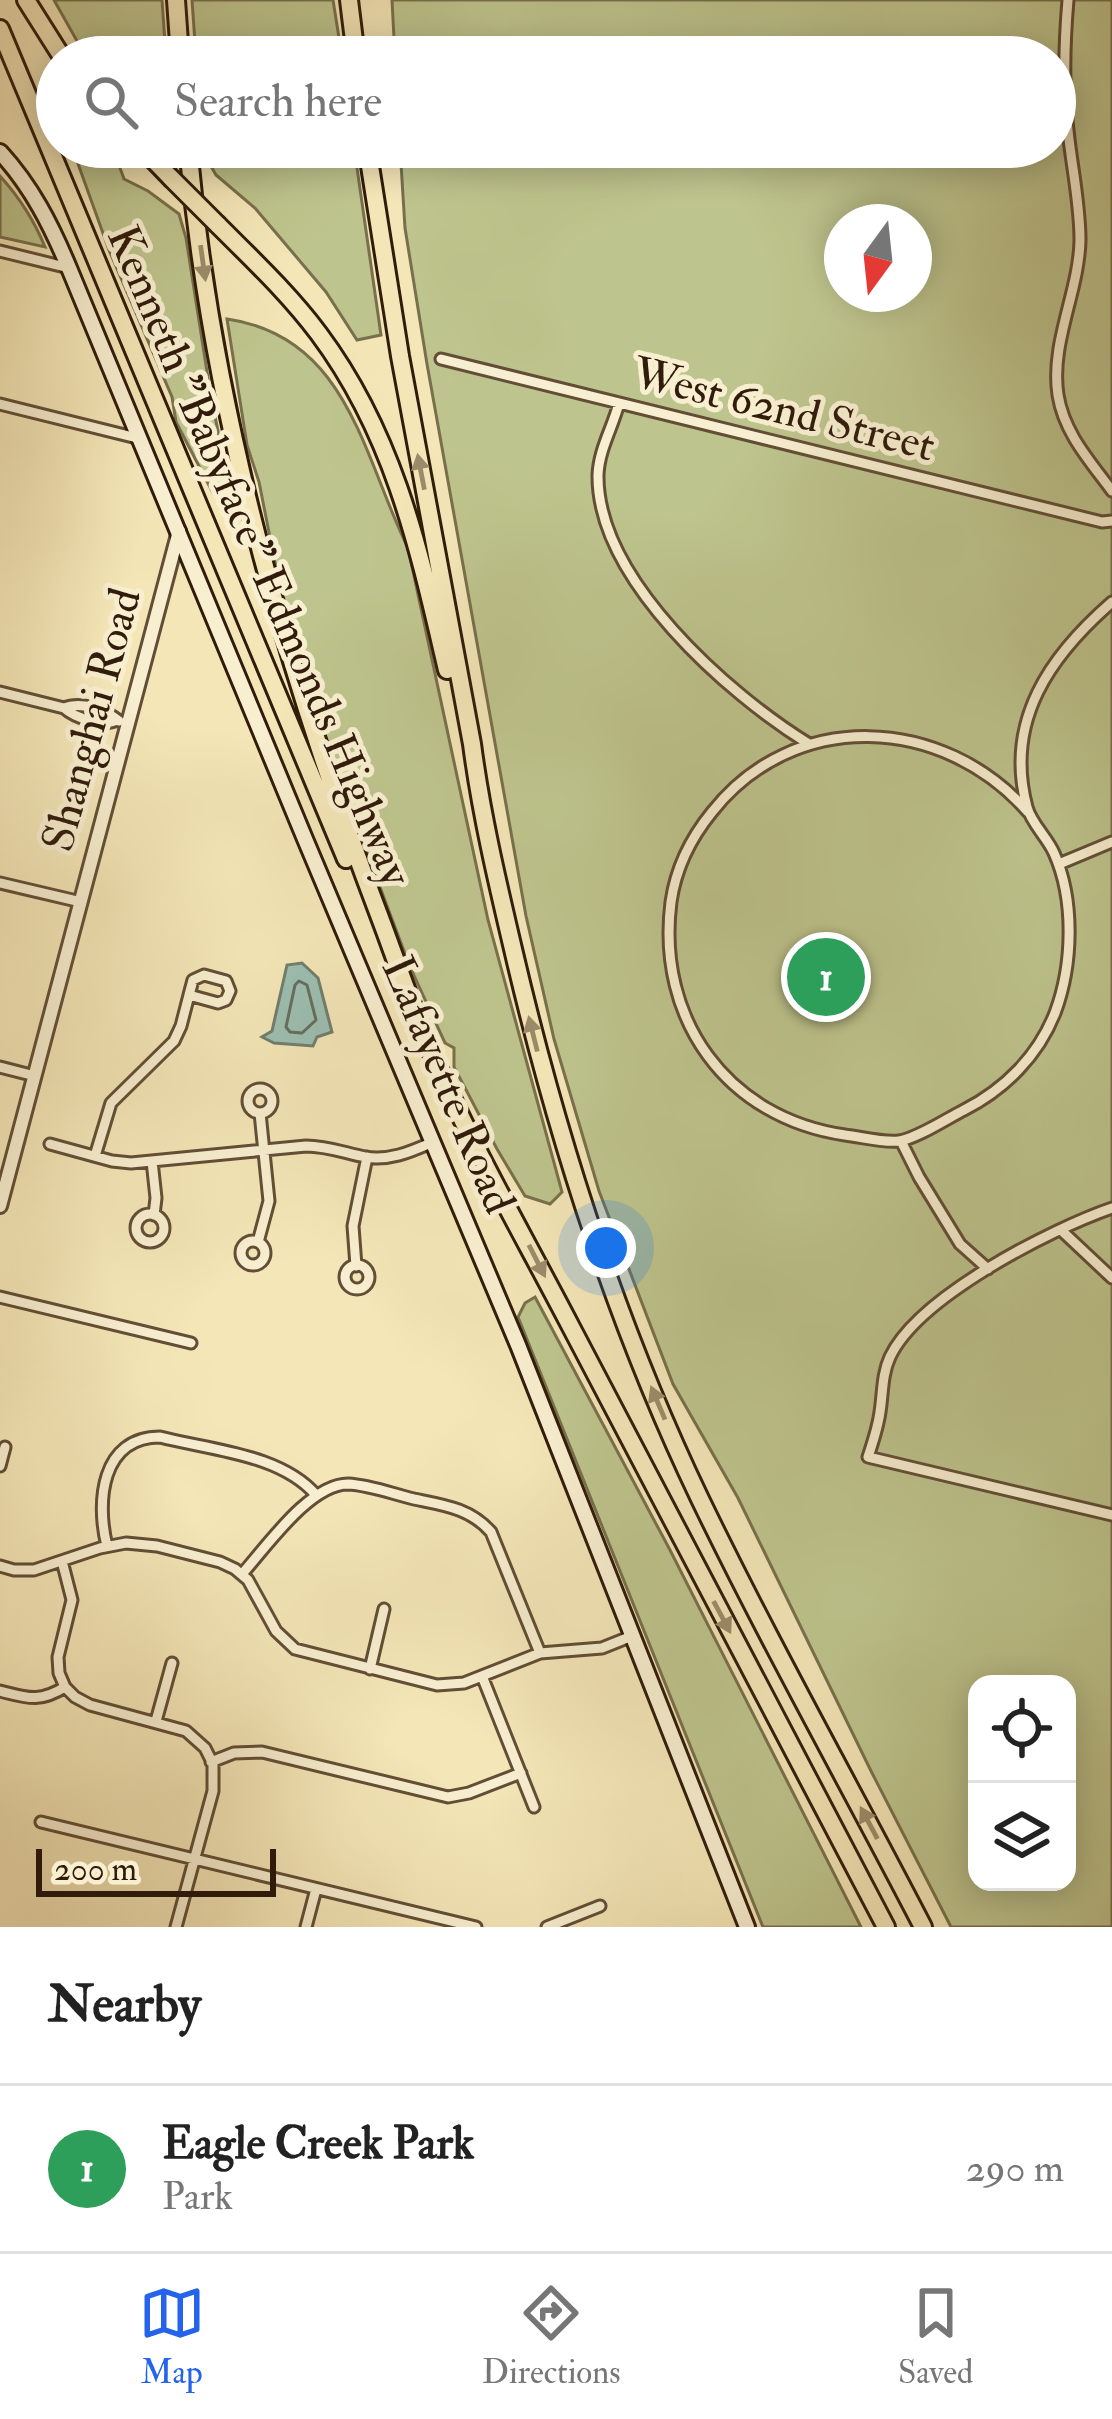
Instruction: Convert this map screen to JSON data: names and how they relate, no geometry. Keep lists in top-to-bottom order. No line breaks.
{"streets":{"highway":["Kenneth \"Babyface\" Edmonds Highway"],"main road":["Lafayette Road"],"street":["West 62nd Street","Shanghai Road"]},"crossings":[["Shanghai Road","Lafayette Road"]],"scale_bar":"200 m","north":"bottom","page":{"search":"Search here","pins":"1","scale":"200 m","heading":"Nearby","list":[{"mark":"1","name":"Eagle Creek Park","note":"Park","value":"290 m"}],"nav":["Map","Directions","Saved"]}}
